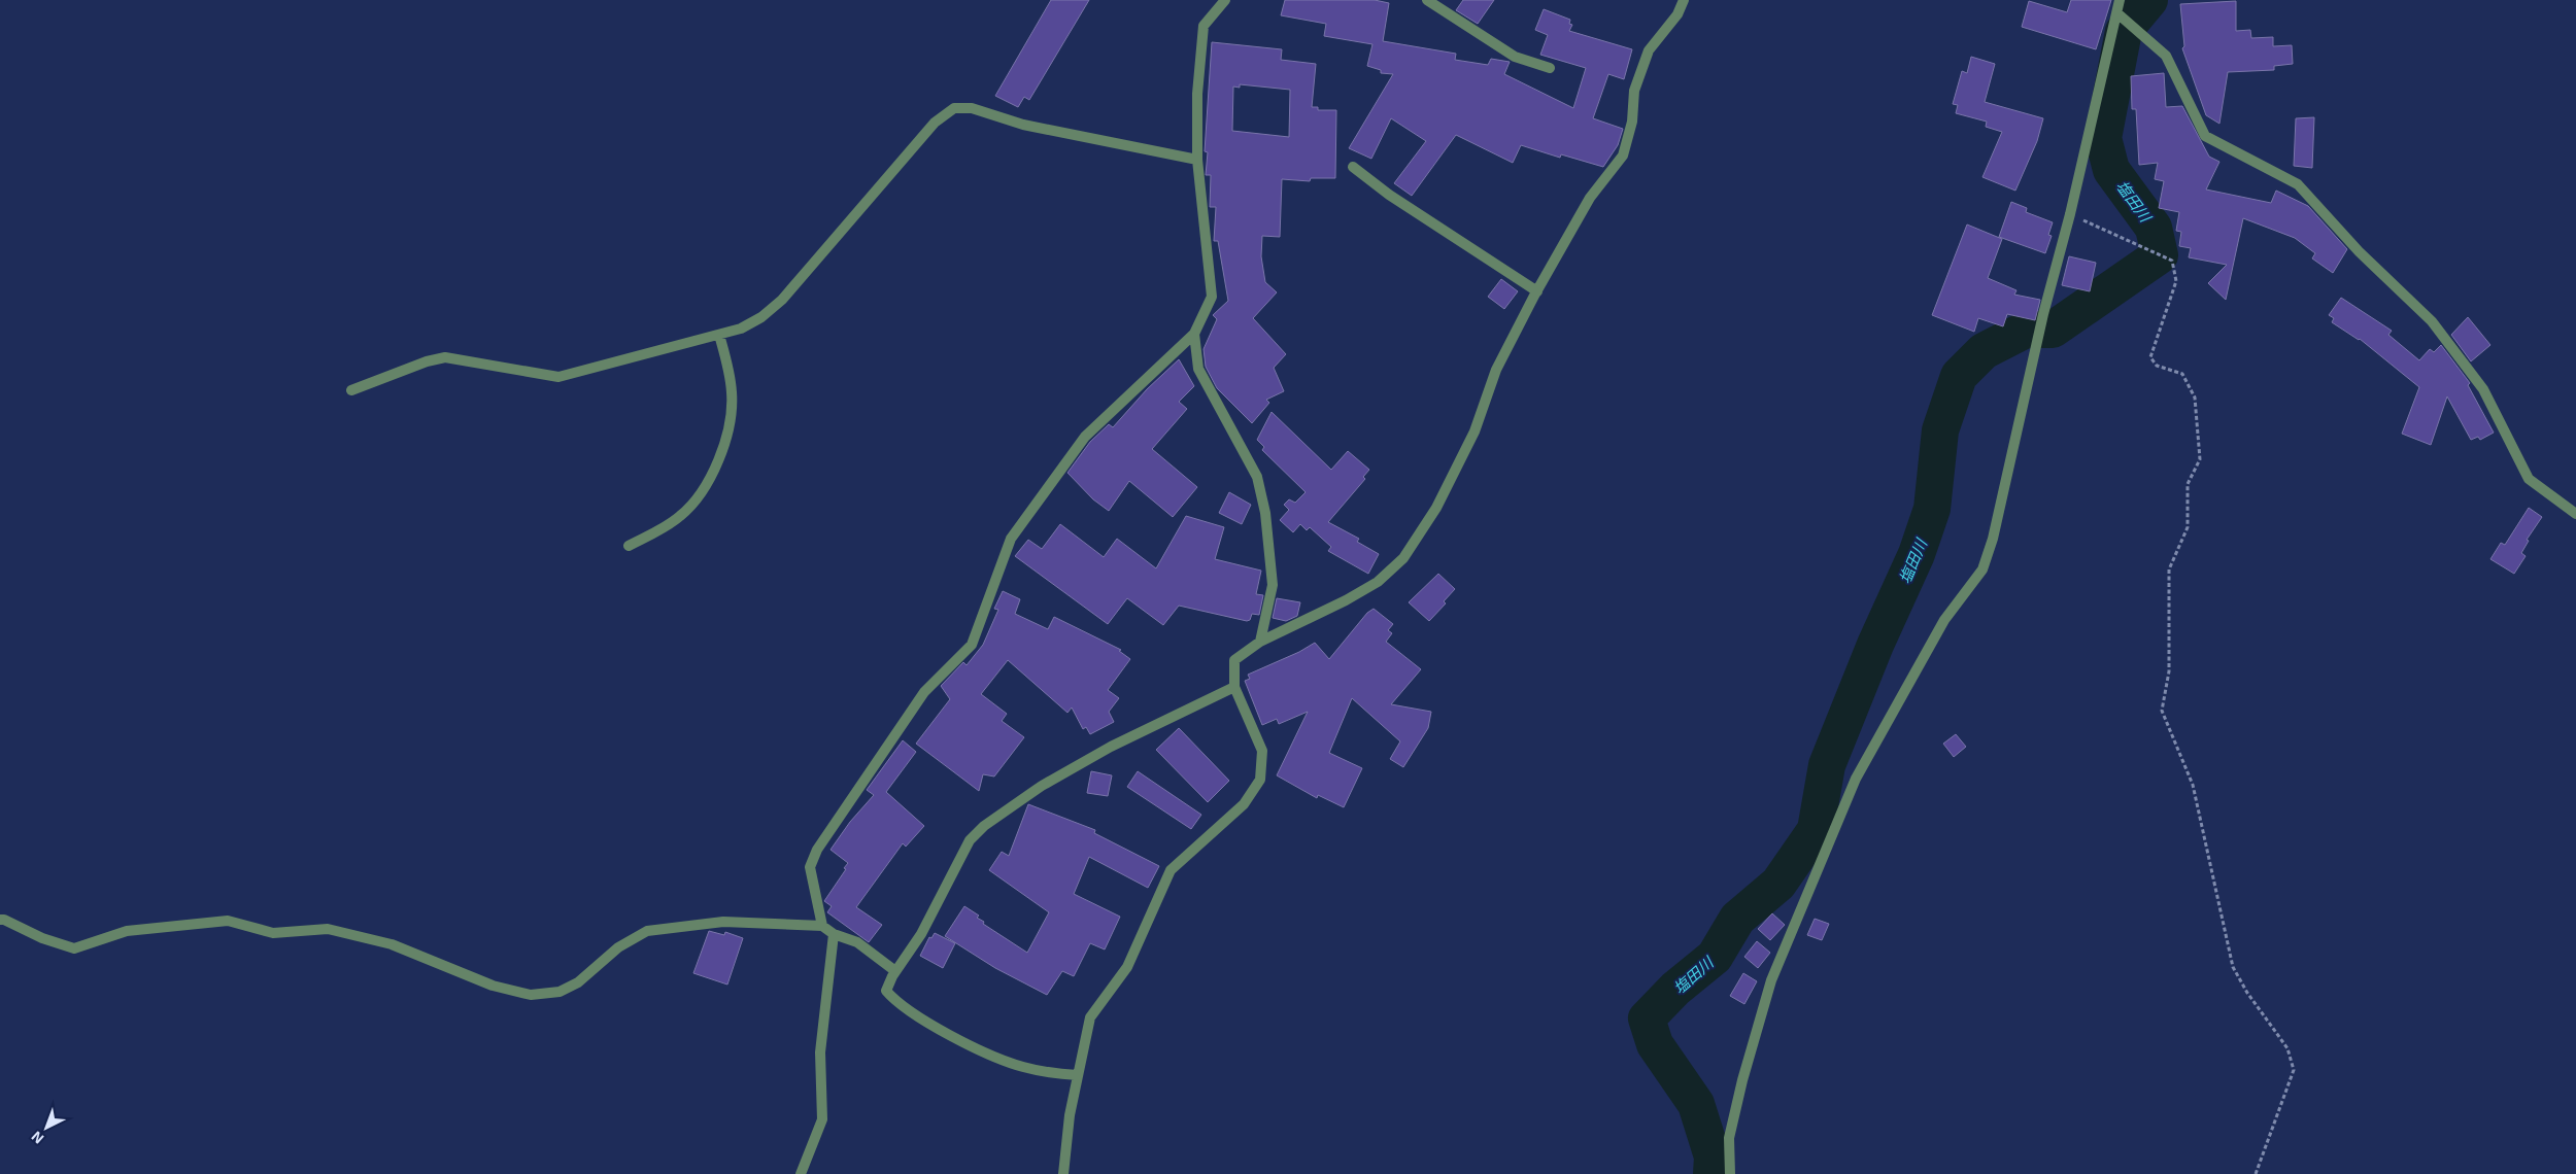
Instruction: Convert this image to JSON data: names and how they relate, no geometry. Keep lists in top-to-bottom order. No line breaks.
{"water":["塩田川"],"north":"bottom left"}
